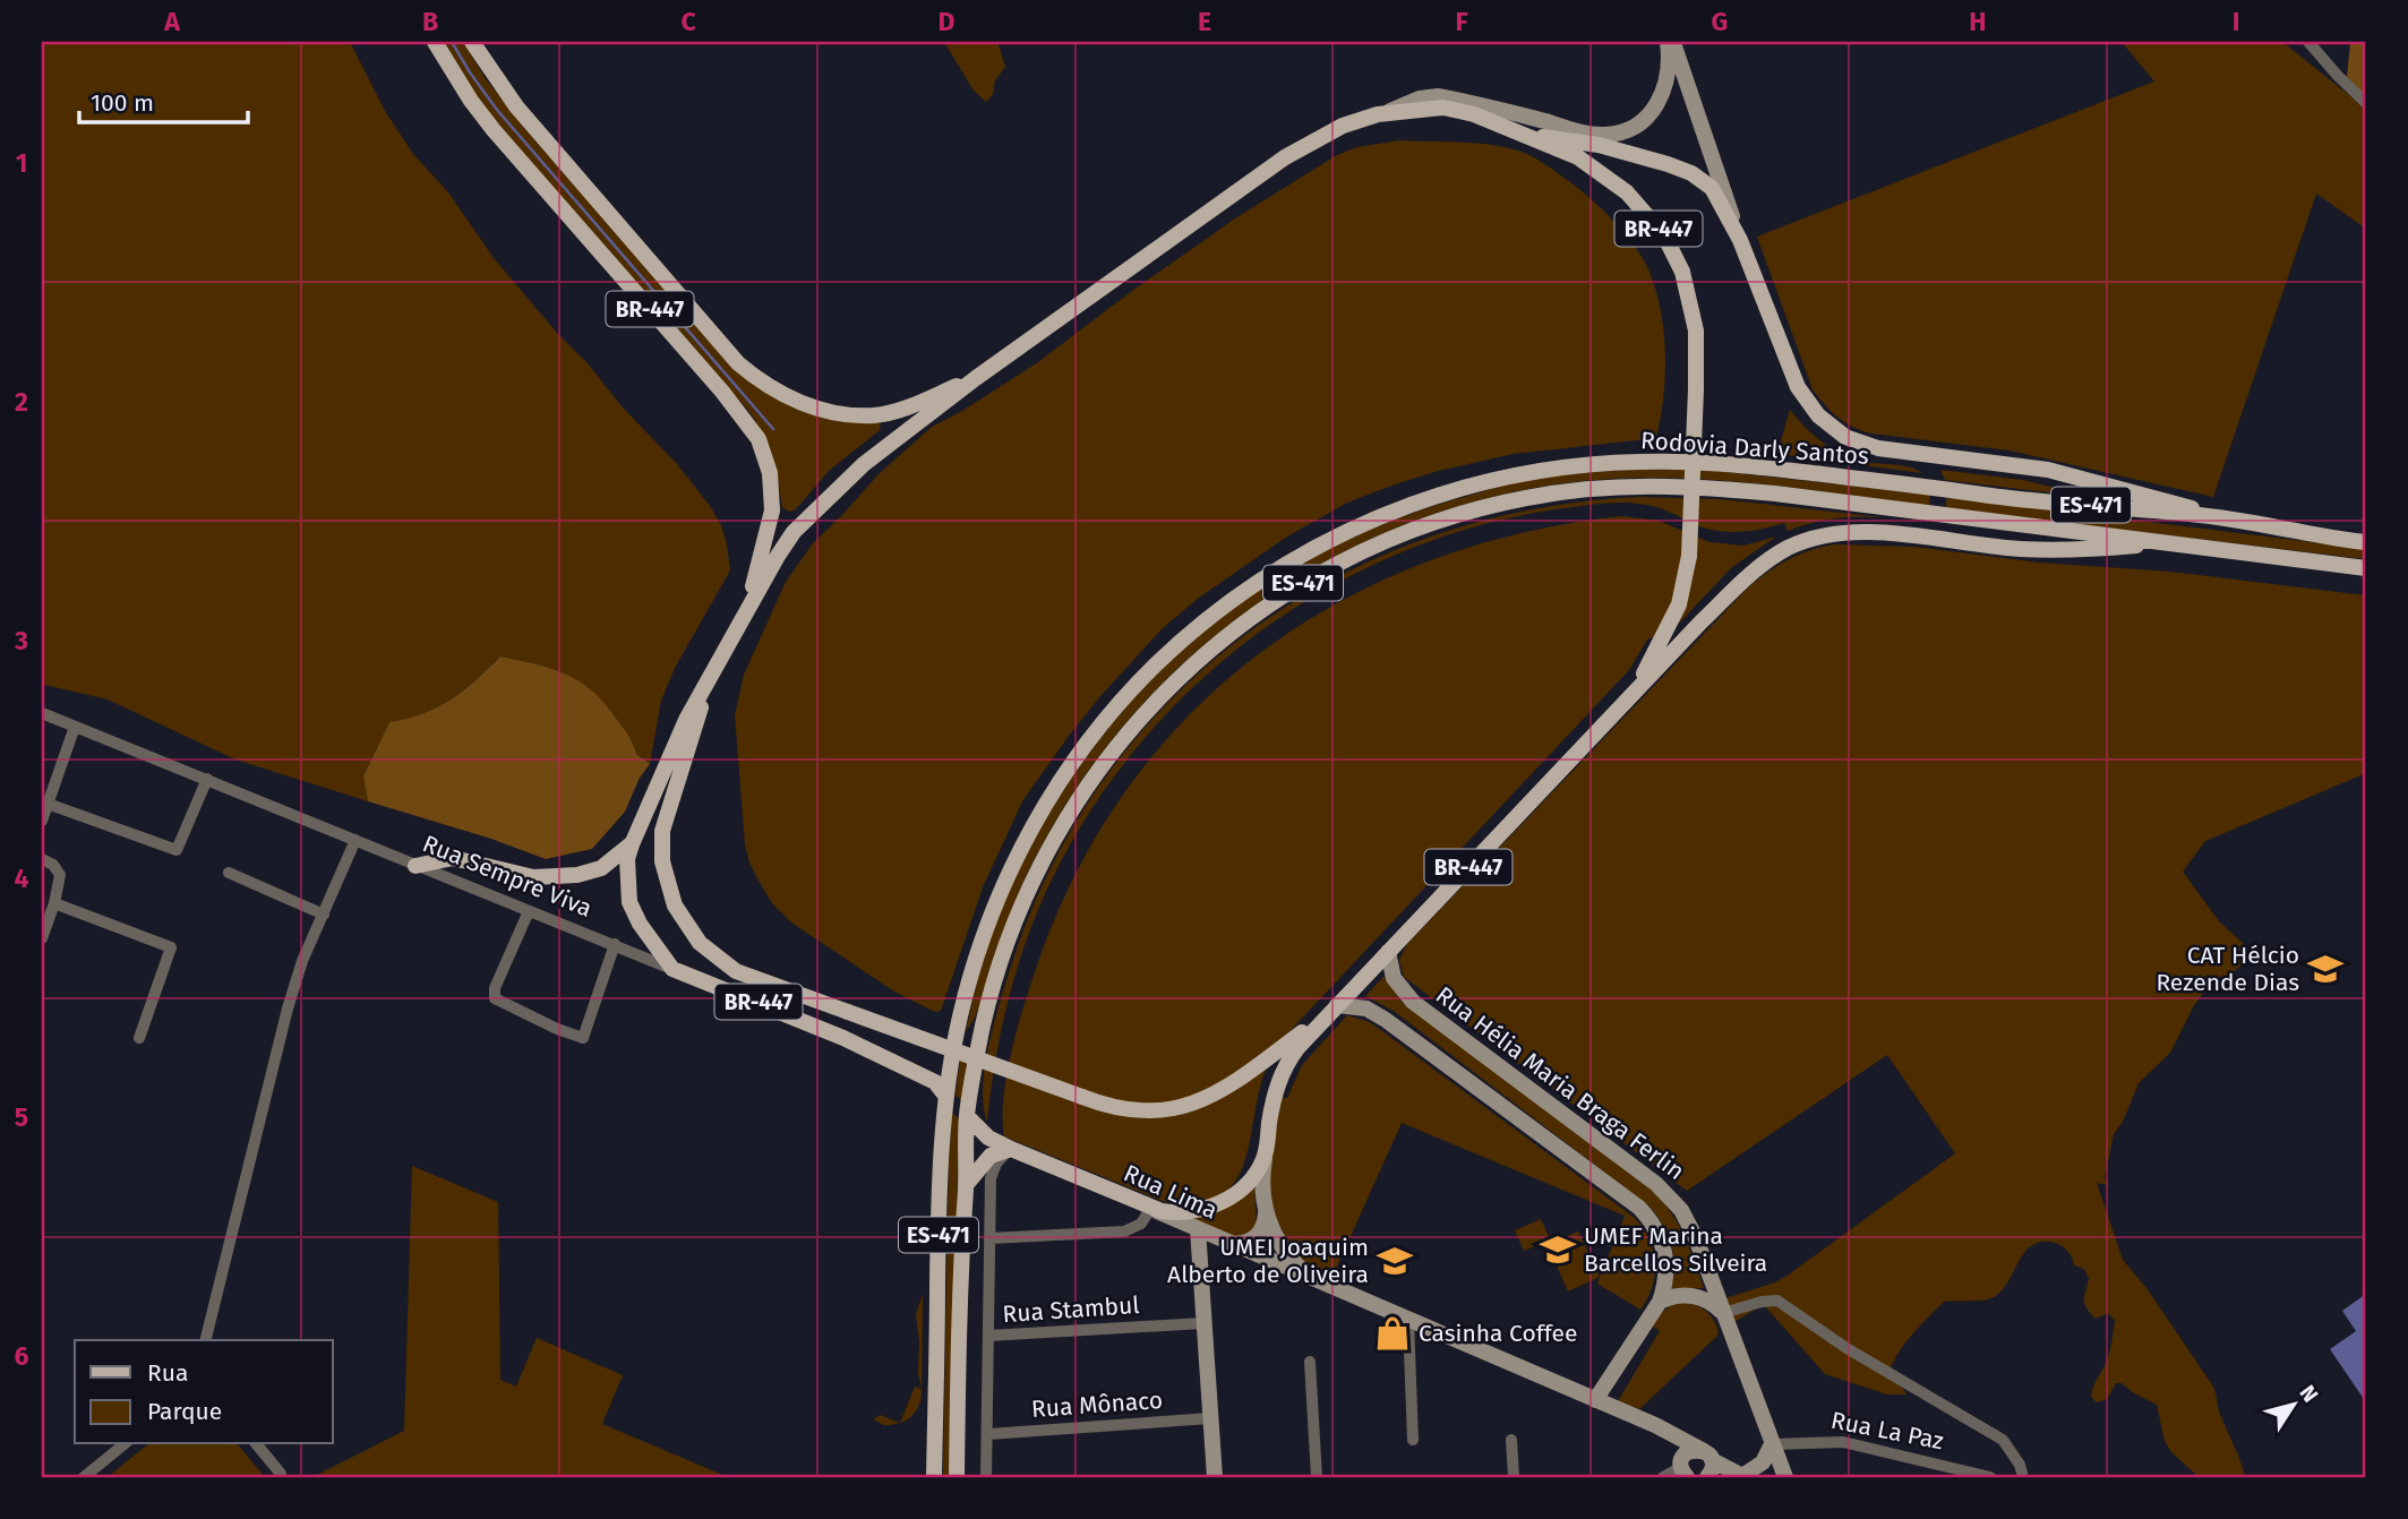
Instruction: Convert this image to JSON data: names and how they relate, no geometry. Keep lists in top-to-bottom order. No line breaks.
{"streets":{"main road":["BR-447","Rodovia Darly Santos","ES-471","Rua Sempre Viva","Rua Lima"],"street":["Rua Hélia Maria Braga Ferlin","Rua Stambul","Rua Mônaco","Rua La Paz"]},"crossings":[["BR-447","Rodovia Darly Santos"],["BR-447","Rua Sempre Viva"],["BR-447","Rua Hélia Maria Braga Ferlin"],["Rodovia Darly Santos","Rua Sempre Viva"],["Rodovia Darly Santos","Rua Lima"],["Rua Hélia Maria Braga Ferlin","Rua La Paz"]],"places":{"school or university":["CAT Hélcio Rezende Dias","UMEF Marina Barcellos Silveira","UMEI Joaquim Alberto de Oliveira"],"shop":["Casinha Coffee"]},"legend":["Rua","Parque"],"scale_bar":"100 m","north":"top right","grid":{"columns":["A","B","C","D","E","F","G","H","I"],"rows":["1","2","3","4","5","6"]}}
